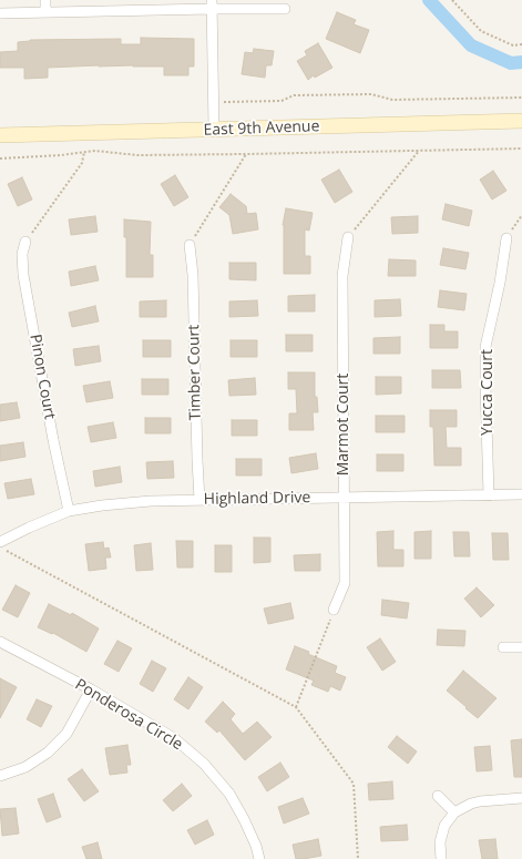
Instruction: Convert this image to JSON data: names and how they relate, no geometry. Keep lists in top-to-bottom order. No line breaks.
{"streets":{"main road":["East 9th Avenue"],"street":["Timber Court","Pinon Court","Yucca Court","Marmot Court","Highland Drive","Ponderosa Circle"]},"crossings":[["Timber Court","Highland Drive"],["Pinon Court","Highland Drive"],["Yucca Court","Highland Drive"],["Marmot Court","Highland Drive"]]}
